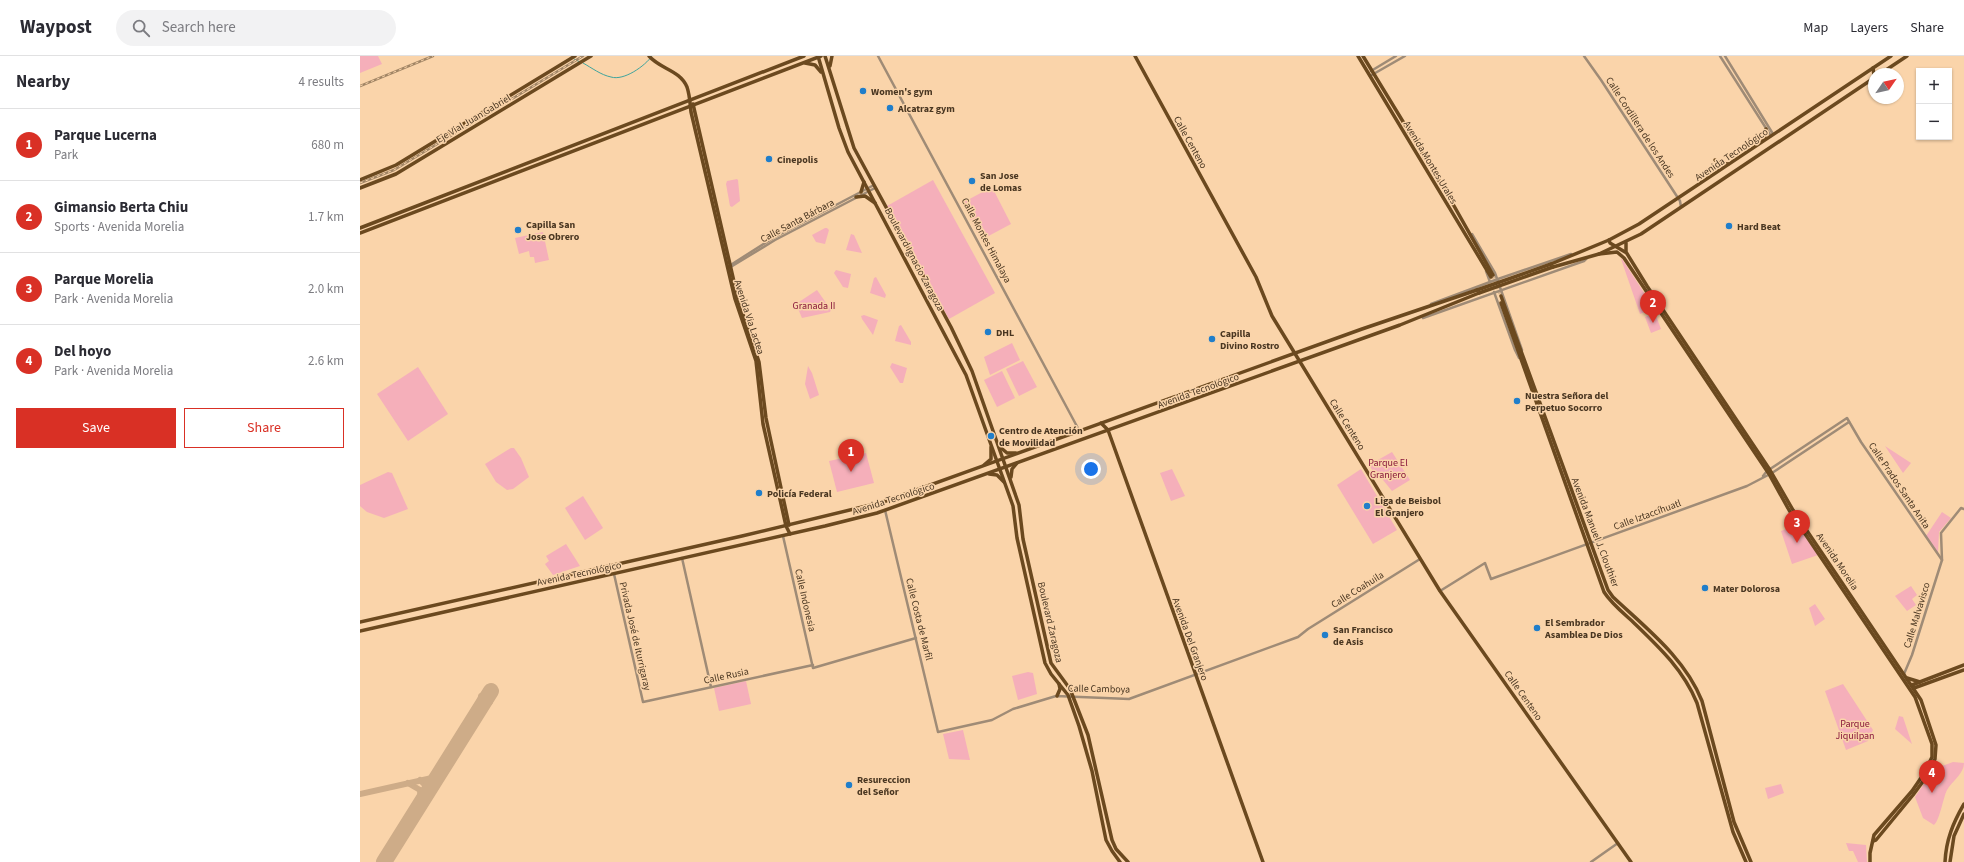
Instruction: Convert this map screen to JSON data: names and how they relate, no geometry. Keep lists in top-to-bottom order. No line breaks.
{"streets":{"main road":["Eje Vial Juan Gabriel","Calle Centeno","Avenida Tecnológico","Avenida Montes Urales","Boulevard Ignacio Zaragoza","Avenida Via Lactea","Avenida Manuel J. Clouthier","Avenida Morelia","Boulevard Zaragoza","Avenida Del Granjero"],"street":["Calle Cordillera de los Andes","Calle Santa Bárbara","Calle Montes Himalaya","Calle Prados Santa Anita","Calle Iztaccíhuatl","Calle Coahuila","Calle Indonesia","Calle Malvavisco","Calle Costa de Marfil","Privada José de Iturrigaray","Calle Rusia","Calle Camboya"]},"crossings":[["Calle Cordillera de los Andes","Avenida Tecnológico"],["Calle Centeno","Avenida Tecnológico"],["Calle Centeno","Calle Iztaccíhuatl"],["Calle Centeno","Calle Coahuila"],["Avenida Tecnológico","Calle Montes Himalaya"],["Avenida Tecnológico","Boulevard Ignacio Zaragoza"],["Avenida Tecnológico","Avenida Via Lactea"],["Avenida Tecnológico","Avenida Morelia"],["Avenida Tecnológico","Calle Indonesia"],["Avenida Tecnológico","Calle Costa de Marfil"],["Avenida Tecnológico","Boulevard Zaragoza"],["Avenida Tecnológico","Privada José de Iturrigaray"],["Avenida Tecnológico","Avenida Del Granjero"],["Calle Santa Bárbara","Boulevard Ignacio Zaragoza"],["Calle Santa Bárbara","Avenida Via Lactea"],["Boulevard Ignacio Zaragoza","Boulevard Zaragoza"],["Calle Prados Santa Anita","Calle Iztaccíhuatl"],["Calle Prados Santa Anita","Calle Malvavisco"],["Calle Iztaccíhuatl","Avenida Manuel J. Clouthier"],["Calle Iztaccíhuatl","Avenida Morelia"],["Avenida Morelia","Calle Malvavisco"],["Calle Coahuila","Calle Camboya"],["Calle Indonesia","Calle Rusia"],["Calle Costa de Marfil","Calle Rusia"],["Calle Costa de Marfil","Calle Camboya"],["Boulevard Zaragoza","Calle Camboya"],["Privada José de Iturrigaray","Calle Rusia"],["Avenida Del Granjero","Calle Camboya"]],"parks":["Granada II","Parque El Granjero","Parque Jiquilpan"],"places":["Women's gym","Alcatraz gym","Cinepolis","San Jose de Lomas","Hard Beat","Capilla San Jose Obrero","DHL","Capilla Divino Rostro","Nuestra Señora del Perpetuo Socorro","Centro de Atención de Movilidad","Policía Federal","Liga de Beisbol El Granjero","Mater Dolorosa","El Sembrador Asamblea De Dios","San Francisco de Asis","Resureccion del Señor"],"north":"top right","page":{"header":"Waypost","search":"Search here","nav":["Map","Layers","Share"],"heading":["Nearby","4 results"],"map_buttons":["+","−"],"list":[{"mark":"1","name":"Parque Lucerna","note":"Park","value":"680 m"},{"mark":"2","name":"Gimansio Berta Chiu","note":"Sports · Avenida Morelia","value":"1.7 km"},{"mark":"3","name":"Parque Morelia","note":"Park · Avenida Morelia","value":"2.0 km"},{"mark":"4","name":"Del hoyo","note":"Park · Avenida Morelia","value":"2.6 km"}],"pins":["2","1","3","4"],"buttons":["Save","Share"]}}
